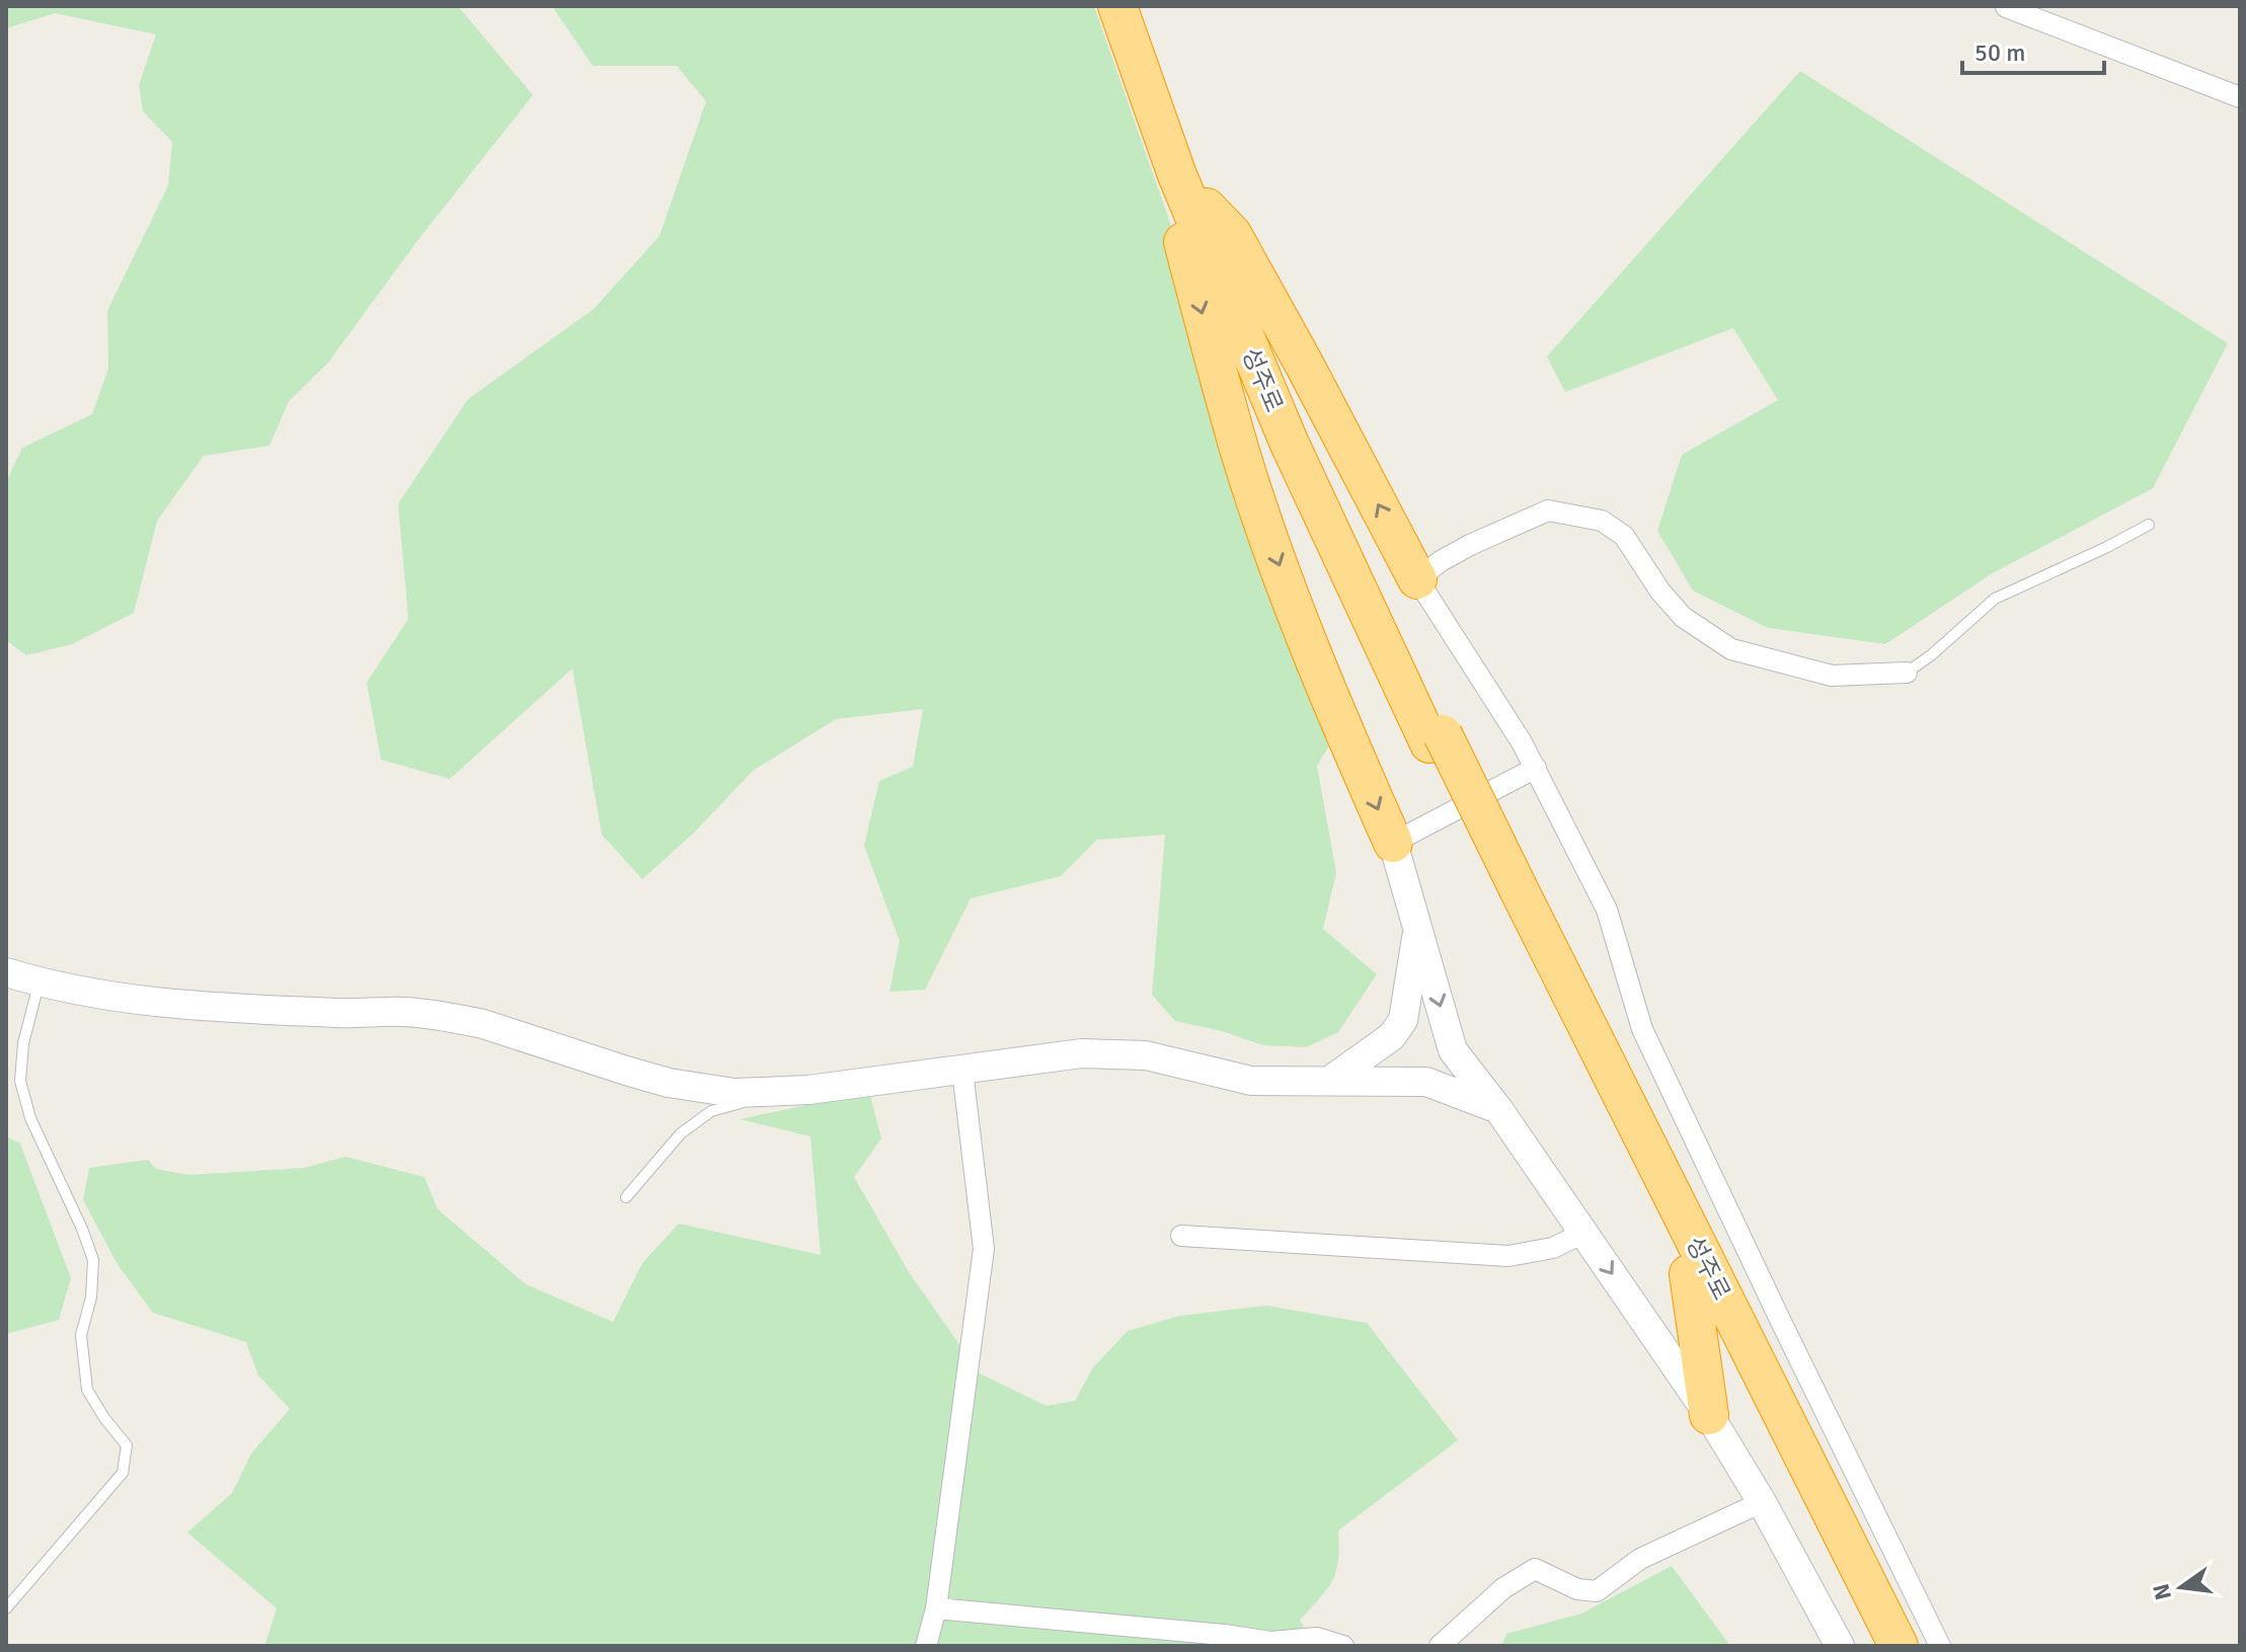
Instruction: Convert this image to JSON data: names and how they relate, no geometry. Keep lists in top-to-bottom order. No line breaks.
{"streets":{"highway":["성주로"]},"scale_bar":"50 m","north":"left"}
